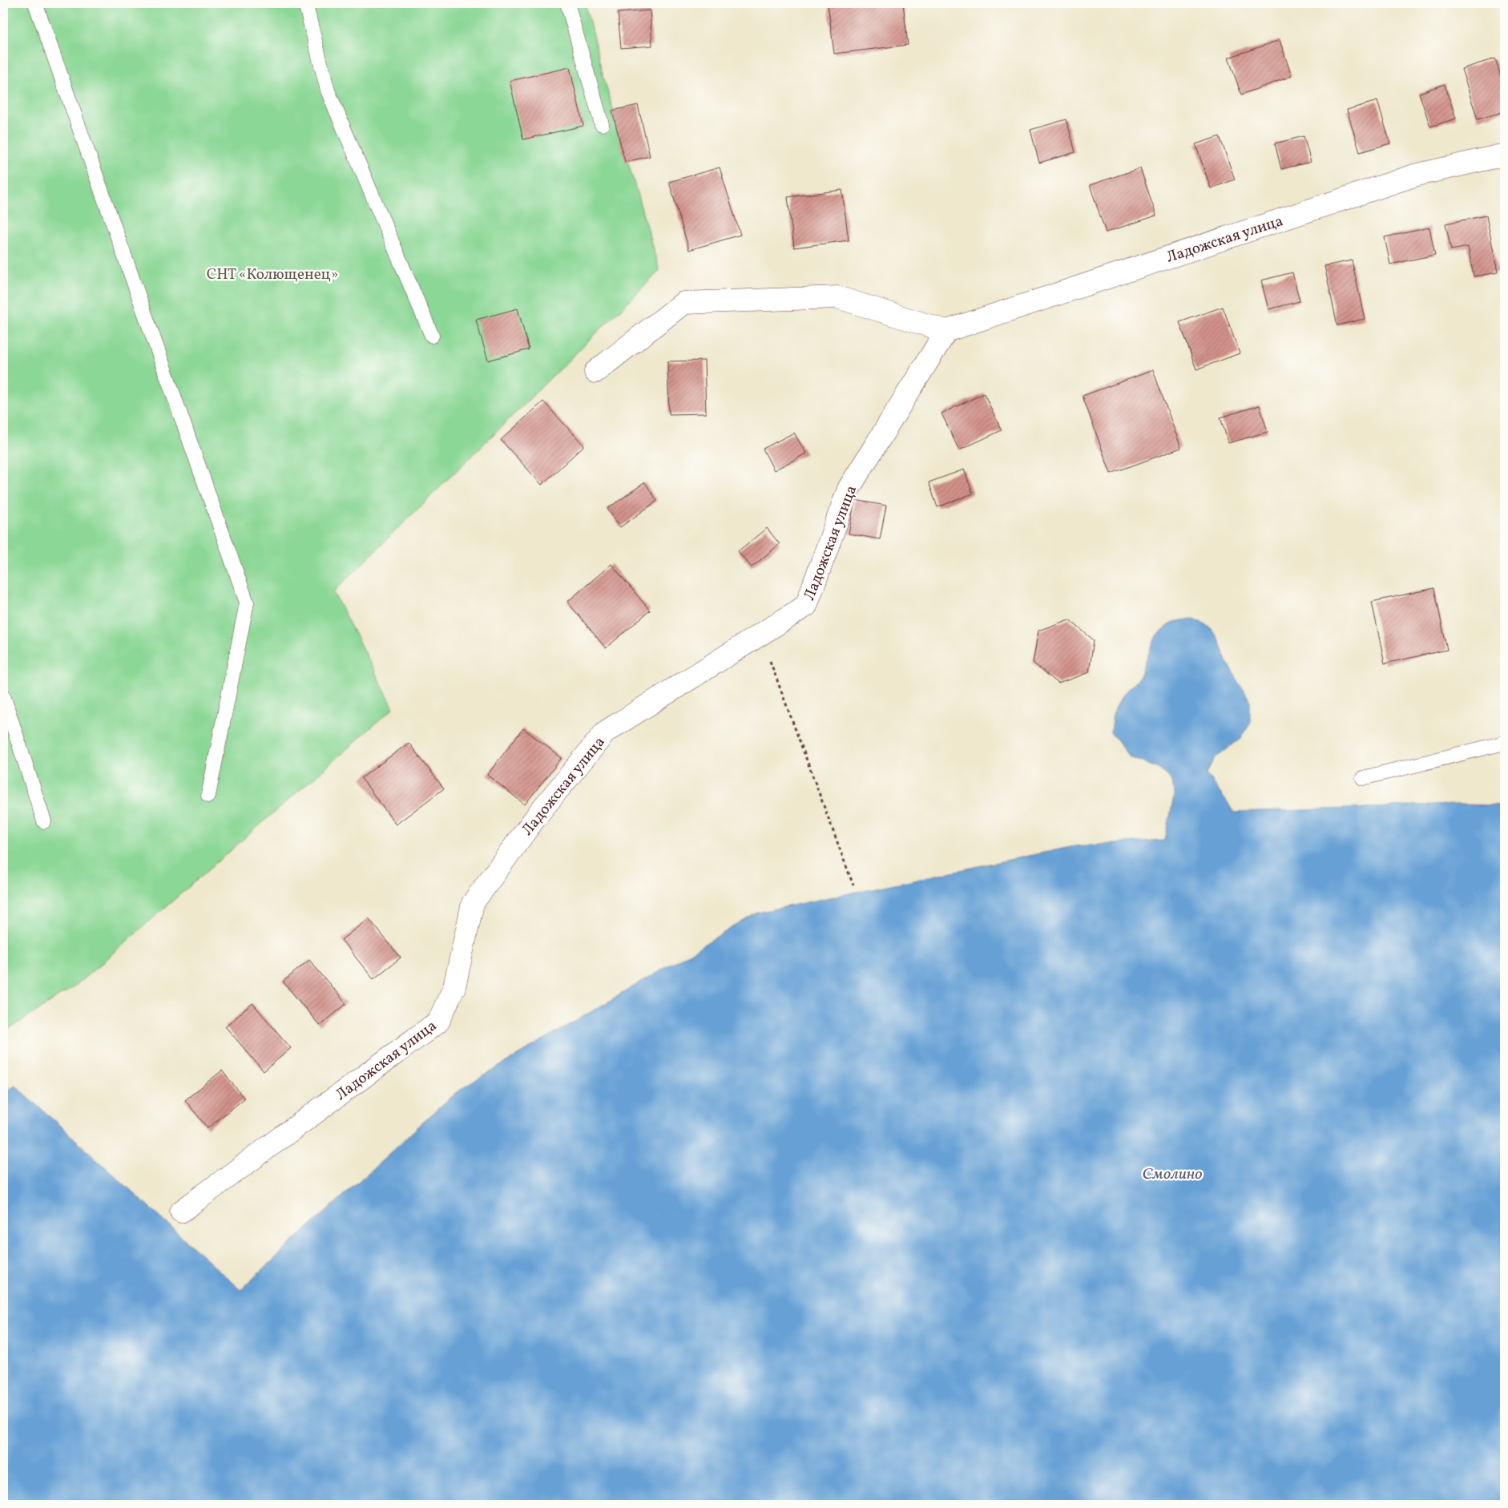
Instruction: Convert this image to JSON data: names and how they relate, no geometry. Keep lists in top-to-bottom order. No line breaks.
{"streets":{"street":["Ладожская улица"]},"water":["Смолино"],"parks":["СНТ «Колющенец»"]}
